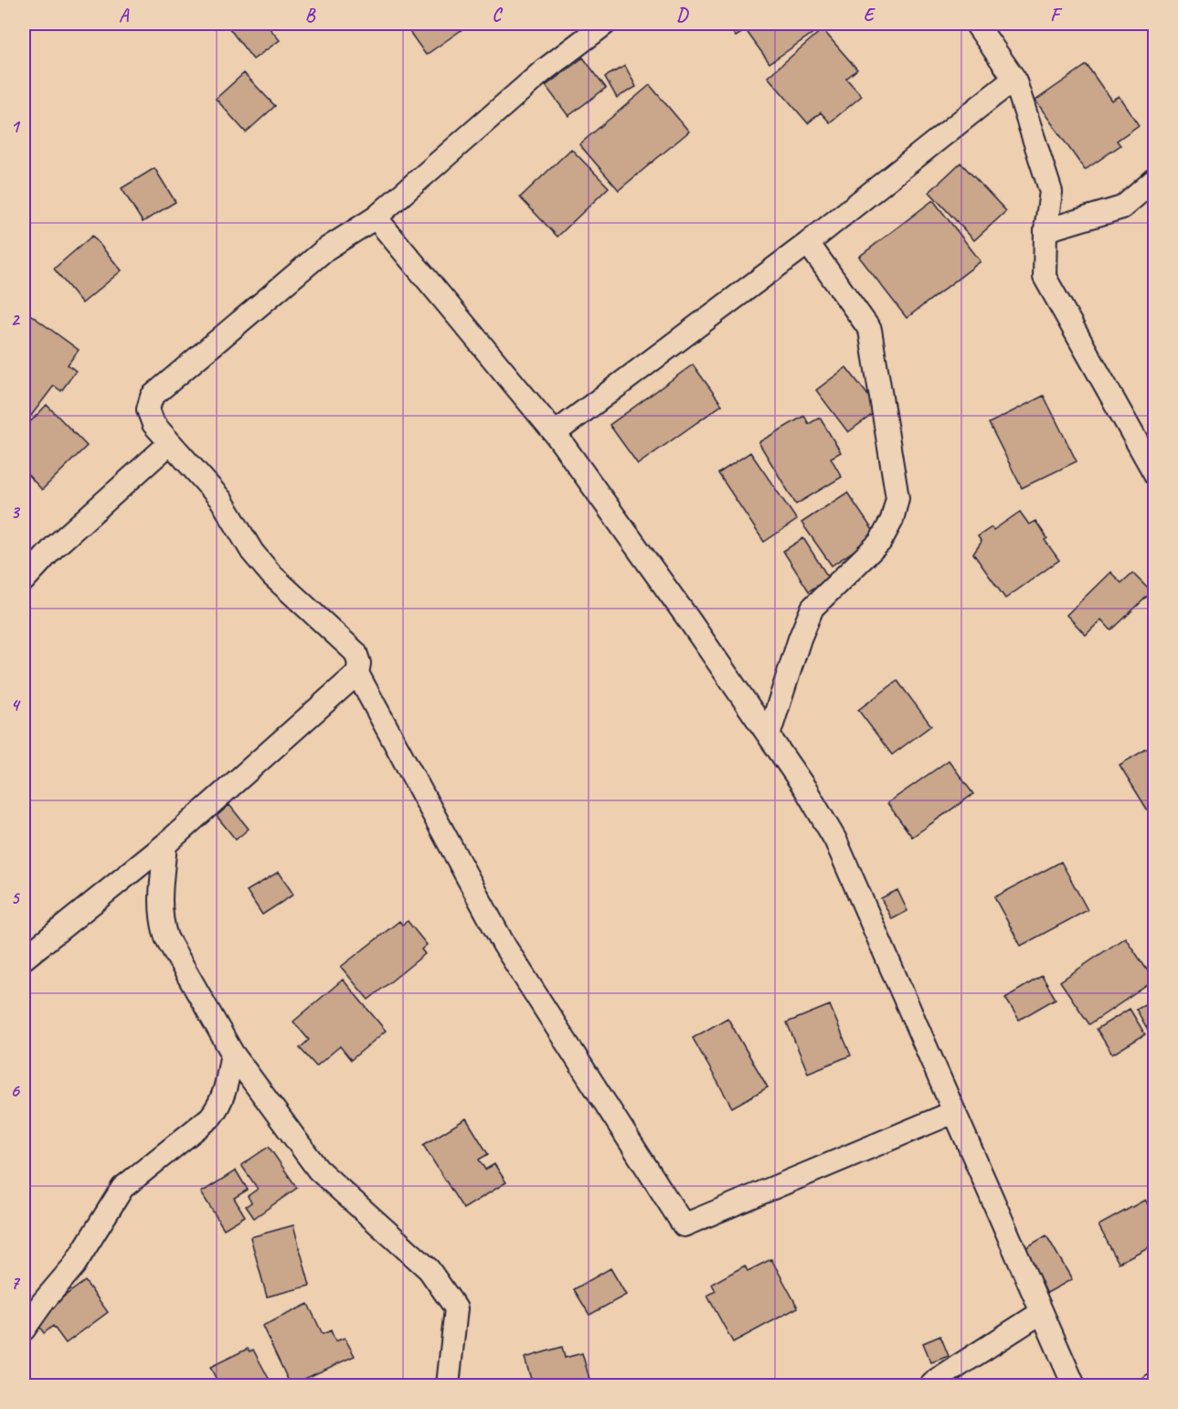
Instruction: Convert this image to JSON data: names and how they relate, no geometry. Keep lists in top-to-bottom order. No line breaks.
{"grid":{"columns":["A","B","C","D","E","F"],"rows":["1","2","3","4","5","6","7"]}}
